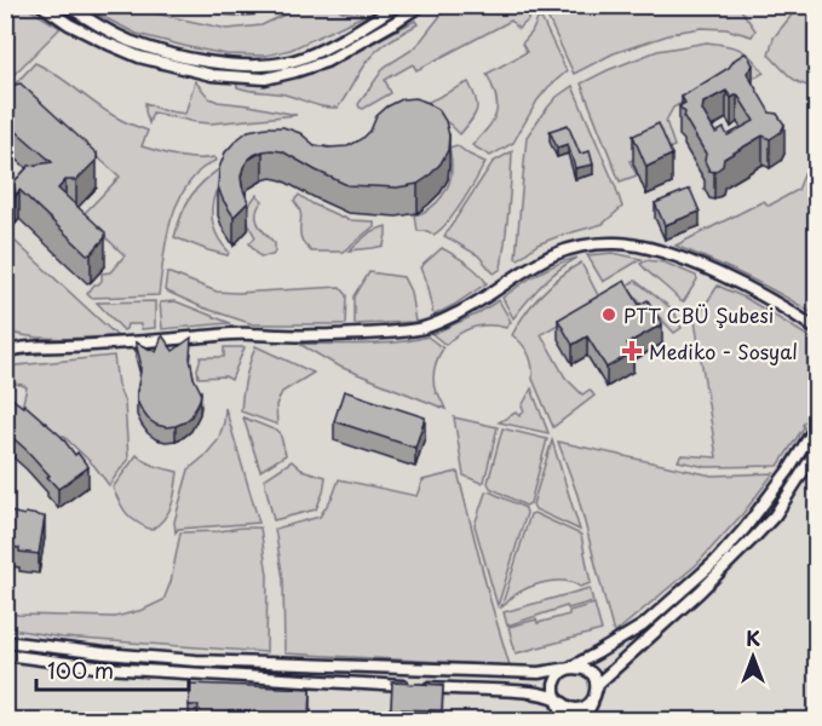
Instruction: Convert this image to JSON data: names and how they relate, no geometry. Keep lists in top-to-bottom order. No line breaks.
{"places":{"other":["PTT CBÜ Şubesi"],"health":["Mediko - Sosyal"]},"scale_bar":"100 m","north":"top"}
